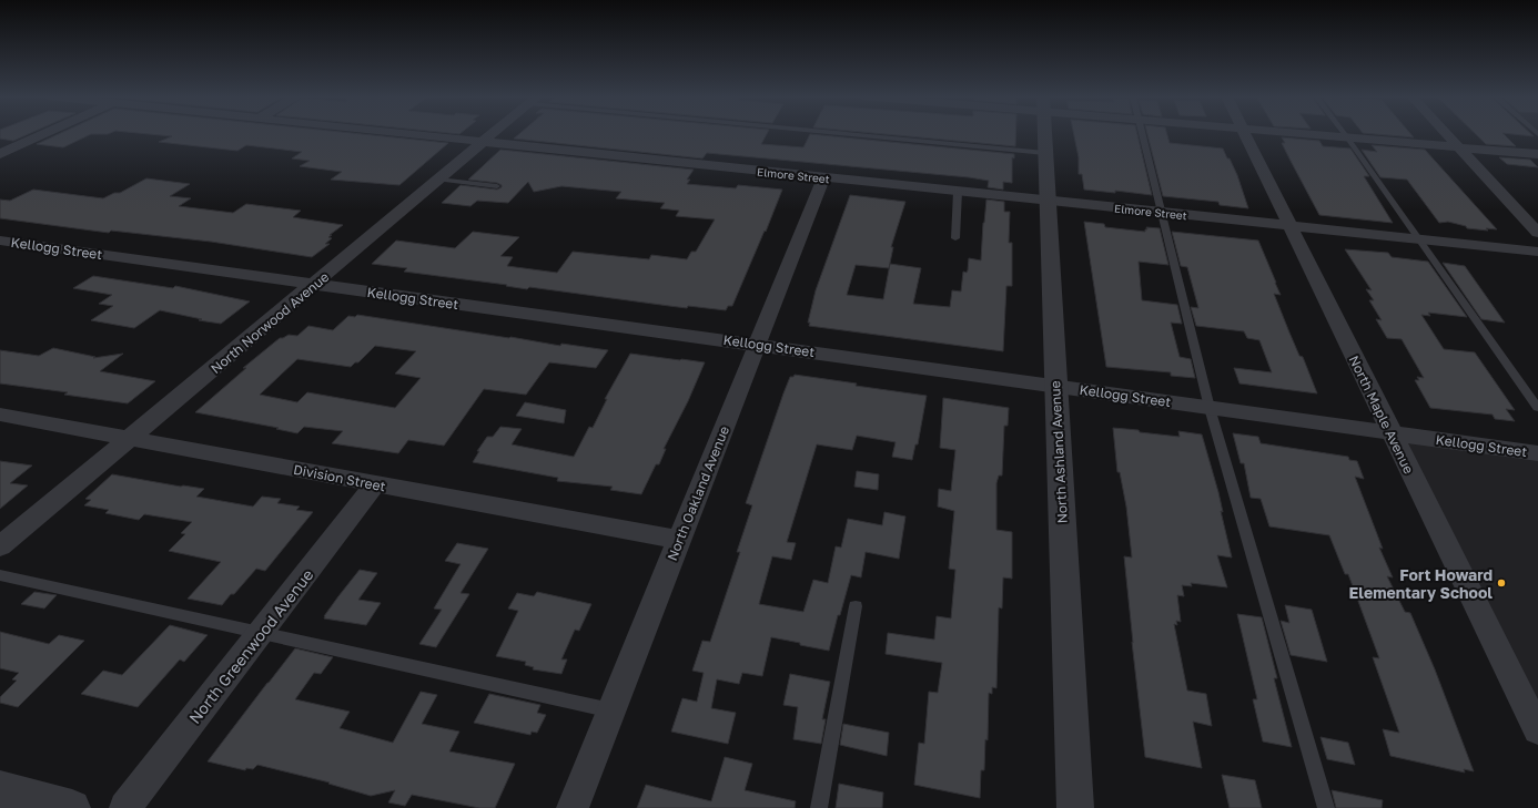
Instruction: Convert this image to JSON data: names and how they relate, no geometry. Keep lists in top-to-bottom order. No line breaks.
{"streets":{"street":["Elmore Street","Kellogg Street","North Norwood Avenue","North Maple Avenue","North Ashland Avenue","Division Street","North Oakland Avenue","North Greenwood Avenue"]},"crossings":[["Elmore Street","North Norwood Avenue"],["Elmore Street","North Maple Avenue"],["Elmore Street","North Ashland Avenue"],["Elmore Street","North Oakland Avenue"],["Kellogg Street","North Norwood Avenue"],["Kellogg Street","North Maple Avenue"],["Kellogg Street","North Ashland Avenue"],["Kellogg Street","North Oakland Avenue"],["North Norwood Avenue","Division Street"],["Division Street","North Oakland Avenue"],["Division Street","North Greenwood Avenue"]],"places":["Fort Howard Elementary School"]}
